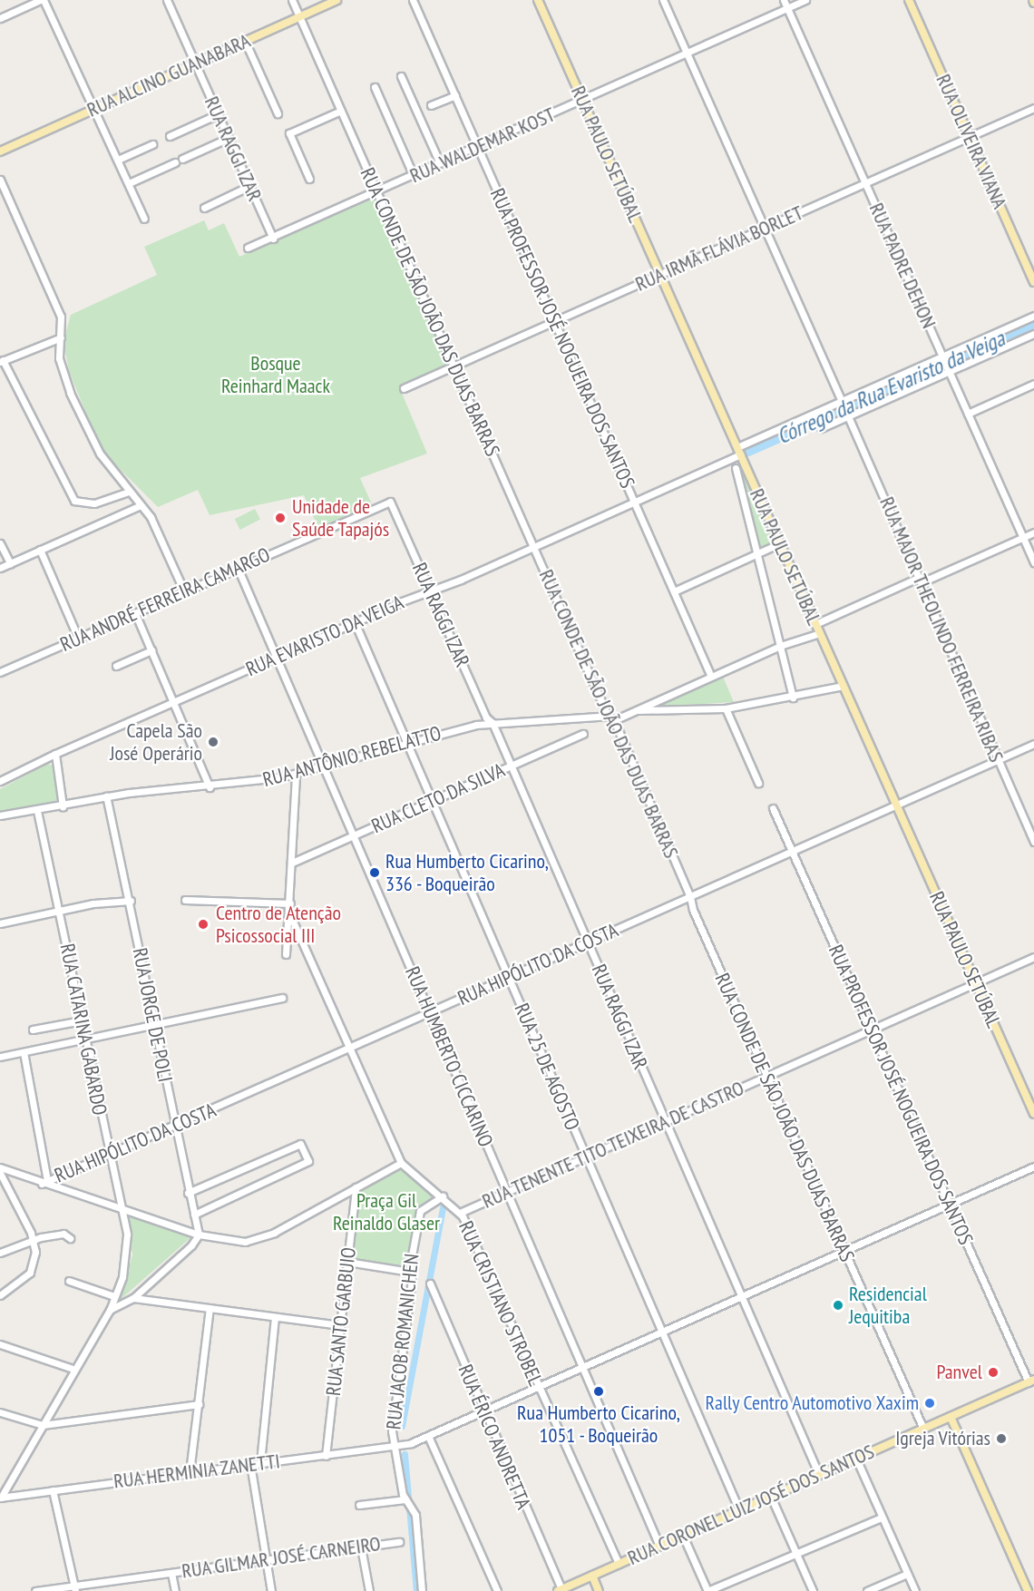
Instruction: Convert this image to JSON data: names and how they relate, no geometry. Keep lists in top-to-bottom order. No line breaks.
{"streets":{"main road":["RUA ALCINO GUANABARA","RUA OLIVEIRA VIANA","RUA PAULO SETÚBAL","RUA CORONEL LUIZ JOSÉ DOS SANTOS"],"street":["RUA WALDEMAR KOST","RUA RAGGI IZAR","RUA IRMÃ FLÁVIA BORLET","RUA PADRE DEHON","RUA CONDE DE SÃO JOÃO DAS DUAS BARRAS","RUA PROFESSOR JOSÉ NOGUEIRA DOS SANTOS","RUA ANDRÉ FERREIRA CAMARGO","RUA MAJOR THEOLINDO FERREIRA RIBAS","RUA EVARISTO DA VEIGA","RUA ANTÔNIO REBELATTO","RUA CLETO DA SILVA","RUA HIPÓLITO DA COSTA","RUA JORGE DE POLI","RUA CATARINA GABARDO","RUA HUMBERTO CICCARINO","RUA 25 DE AGOSTO","RUA TENENTE TITO TEIXEIRA DE CASTRO","RUA CRISTIANO STROBEL","RUA SANTO GARBUIO","RUA JACOB ROMANICHEN","RUA ÉRICO ANDRETTA","RUA HERMINIA ZANETTI","RUA GILMAR JOSÉ CARNEIRO"]},"crossings":[["RUA ALCINO GUANABARA","RUA RAGGI IZAR"],["RUA ALCINO GUANABARA","RUA CONDE DE SÃO JOÃO DAS DUAS BARRAS"],["RUA OLIVEIRA VIANA","RUA IRMÃ FLÁVIA BORLET"],["RUA WALDEMAR KOST","RUA RAGGI IZAR"],["RUA WALDEMAR KOST","RUA PAULO SETÚBAL"],["RUA WALDEMAR KOST","RUA PADRE DEHON"],["RUA WALDEMAR KOST","RUA CONDE DE SÃO JOÃO DAS DUAS BARRAS"],["RUA WALDEMAR KOST","RUA PROFESSOR JOSÉ NOGUEIRA DOS SANTOS"],["RUA RAGGI IZAR","RUA ANDRÉ FERREIRA CAMARGO"],["RUA RAGGI IZAR","RUA EVARISTO DA VEIGA"],["RUA RAGGI IZAR","RUA ANTÔNIO REBELATTO"],["RUA RAGGI IZAR","RUA CLETO DA SILVA"],["RUA RAGGI IZAR","RUA HIPÓLITO DA COSTA"],["RUA RAGGI IZAR","RUA TENENTE TITO TEIXEIRA DE CASTRO"],["RUA RAGGI IZAR","RUA HERMINIA ZANETTI"],["RUA RAGGI IZAR","RUA CORONEL LUIZ JOSÉ DOS SANTOS"],["RUA PAULO SETÚBAL","RUA IRMÃ FLÁVIA BORLET"],["RUA PAULO SETÚBAL","RUA EVARISTO DA VEIGA"],["RUA PAULO SETÚBAL","RUA HIPÓLITO DA COSTA"],["RUA PAULO SETÚBAL","RUA TENENTE TITO TEIXEIRA DE CASTRO"],["RUA IRMÃ FLÁVIA BORLET","RUA PADRE DEHON"],["RUA IRMÃ FLÁVIA BORLET","RUA CONDE DE SÃO JOÃO DAS DUAS BARRAS"],["RUA IRMÃ FLÁVIA BORLET","RUA PROFESSOR JOSÉ NOGUEIRA DOS SANTOS"],["RUA PADRE DEHON","RUA EVARISTO DA VEIGA"],["RUA CONDE DE SÃO JOÃO DAS DUAS BARRAS","RUA EVARISTO DA VEIGA"],["RUA CONDE DE SÃO JOÃO DAS DUAS BARRAS","RUA ANTÔNIO REBELATTO"],["RUA CONDE DE SÃO JOÃO DAS DUAS BARRAS","RUA HIPÓLITO DA COSTA"],["RUA CONDE DE SÃO JOÃO DAS DUAS BARRAS","RUA TENENTE TITO TEIXEIRA DE CASTRO"],["RUA CONDE DE SÃO JOÃO DAS DUAS BARRAS","RUA HERMINIA ZANETTI"],["RUA CONDE DE SÃO JOÃO DAS DUAS BARRAS","RUA CORONEL LUIZ JOSÉ DOS SANTOS"],["RUA PROFESSOR JOSÉ NOGUEIRA DOS SANTOS","RUA EVARISTO DA VEIGA"],["RUA PROFESSOR JOSÉ NOGUEIRA DOS SANTOS","RUA HIPÓLITO DA COSTA"],["RUA PROFESSOR JOSÉ NOGUEIRA DOS SANTOS","RUA TENENTE TITO TEIXEIRA DE CASTRO"],["RUA PROFESSOR JOSÉ NOGUEIRA DOS SANTOS","RUA HERMINIA ZANETTI"],["RUA PROFESSOR JOSÉ NOGUEIRA DOS SANTOS","RUA CORONEL LUIZ JOSÉ DOS SANTOS"],["RUA ANDRÉ FERREIRA CAMARGO","RUA HUMBERTO CICCARINO"],["RUA MAJOR THEOLINDO FERREIRA RIBAS","RUA HIPÓLITO DA COSTA"],["RUA EVARISTO DA VEIGA","RUA HUMBERTO CICCARINO"],["RUA EVARISTO DA VEIGA","RUA 25 DE AGOSTO"],["RUA ANTÔNIO REBELATTO","RUA JORGE DE POLI"],["RUA ANTÔNIO REBELATTO","RUA CATARINA GABARDO"],["RUA ANTÔNIO REBELATTO","RUA HUMBERTO CICCARINO"],["RUA ANTÔNIO REBELATTO","RUA 25 DE AGOSTO"],["RUA CLETO DA SILVA","RUA HUMBERTO CICCARINO"],["RUA CLETO DA SILVA","RUA 25 DE AGOSTO"],["RUA HIPÓLITO DA COSTA","RUA JORGE DE POLI"],["RUA HIPÓLITO DA COSTA","RUA CATARINA GABARDO"],["RUA HIPÓLITO DA COSTA","RUA HUMBERTO CICCARINO"],["RUA HIPÓLITO DA COSTA","RUA 25 DE AGOSTO"],["RUA HIPÓLITO DA COSTA","RUA CRISTIANO STROBEL"],["RUA CATARINA GABARDO","RUA HERMINIA ZANETTI"],["RUA HUMBERTO CICCARINO","RUA TENENTE TITO TEIXEIRA DE CASTRO"],["RUA HUMBERTO CICCARINO","RUA HERMINIA ZANETTI"],["RUA HUMBERTO CICCARINO","RUA CORONEL LUIZ JOSÉ DOS SANTOS"],["RUA 25 DE AGOSTO","RUA TENENTE TITO TEIXEIRA DE CASTRO"],["RUA 25 DE AGOSTO","RUA HERMINIA ZANETTI"],["RUA 25 DE AGOSTO","RUA CORONEL LUIZ JOSÉ DOS SANTOS"],["RUA TENENTE TITO TEIXEIRA DE CASTRO","RUA CRISTIANO STROBEL"],["RUA CRISTIANO STROBEL","RUA JACOB ROMANICHEN"],["RUA CRISTIANO STROBEL","RUA HERMINIA ZANETTI"],["RUA CRISTIANO STROBEL","RUA CORONEL LUIZ JOSÉ DOS SANTOS"],["RUA SANTO GARBUIO","RUA HERMINIA ZANETTI"],["RUA JACOB ROMANICHEN","RUA HERMINIA ZANETTI"],["RUA ÉRICO ANDRETTA","RUA HERMINIA ZANETTI"],["RUA ÉRICO ANDRETTA","RUA CORONEL LUIZ JOSÉ DOS SANTOS"]],"water":["Córrego da Rua Evaristo da Veiga"],"parks":["Bosque Reinhard Maack","Praça Gil Reinaldo Glaser"],"places":["Unidade de Saúde Tapajós","Capela São José Operário","Rua Humberto Cicarino, 336 - Boqueirão","Centro de Atenção Psicossocial III","Residencial Jequitiba","Panvel","Rua Humberto Cicarino, 1051 - Boqueirão","Rally Centro Automotivo Xaxim","Igreja Vitórias"]}
